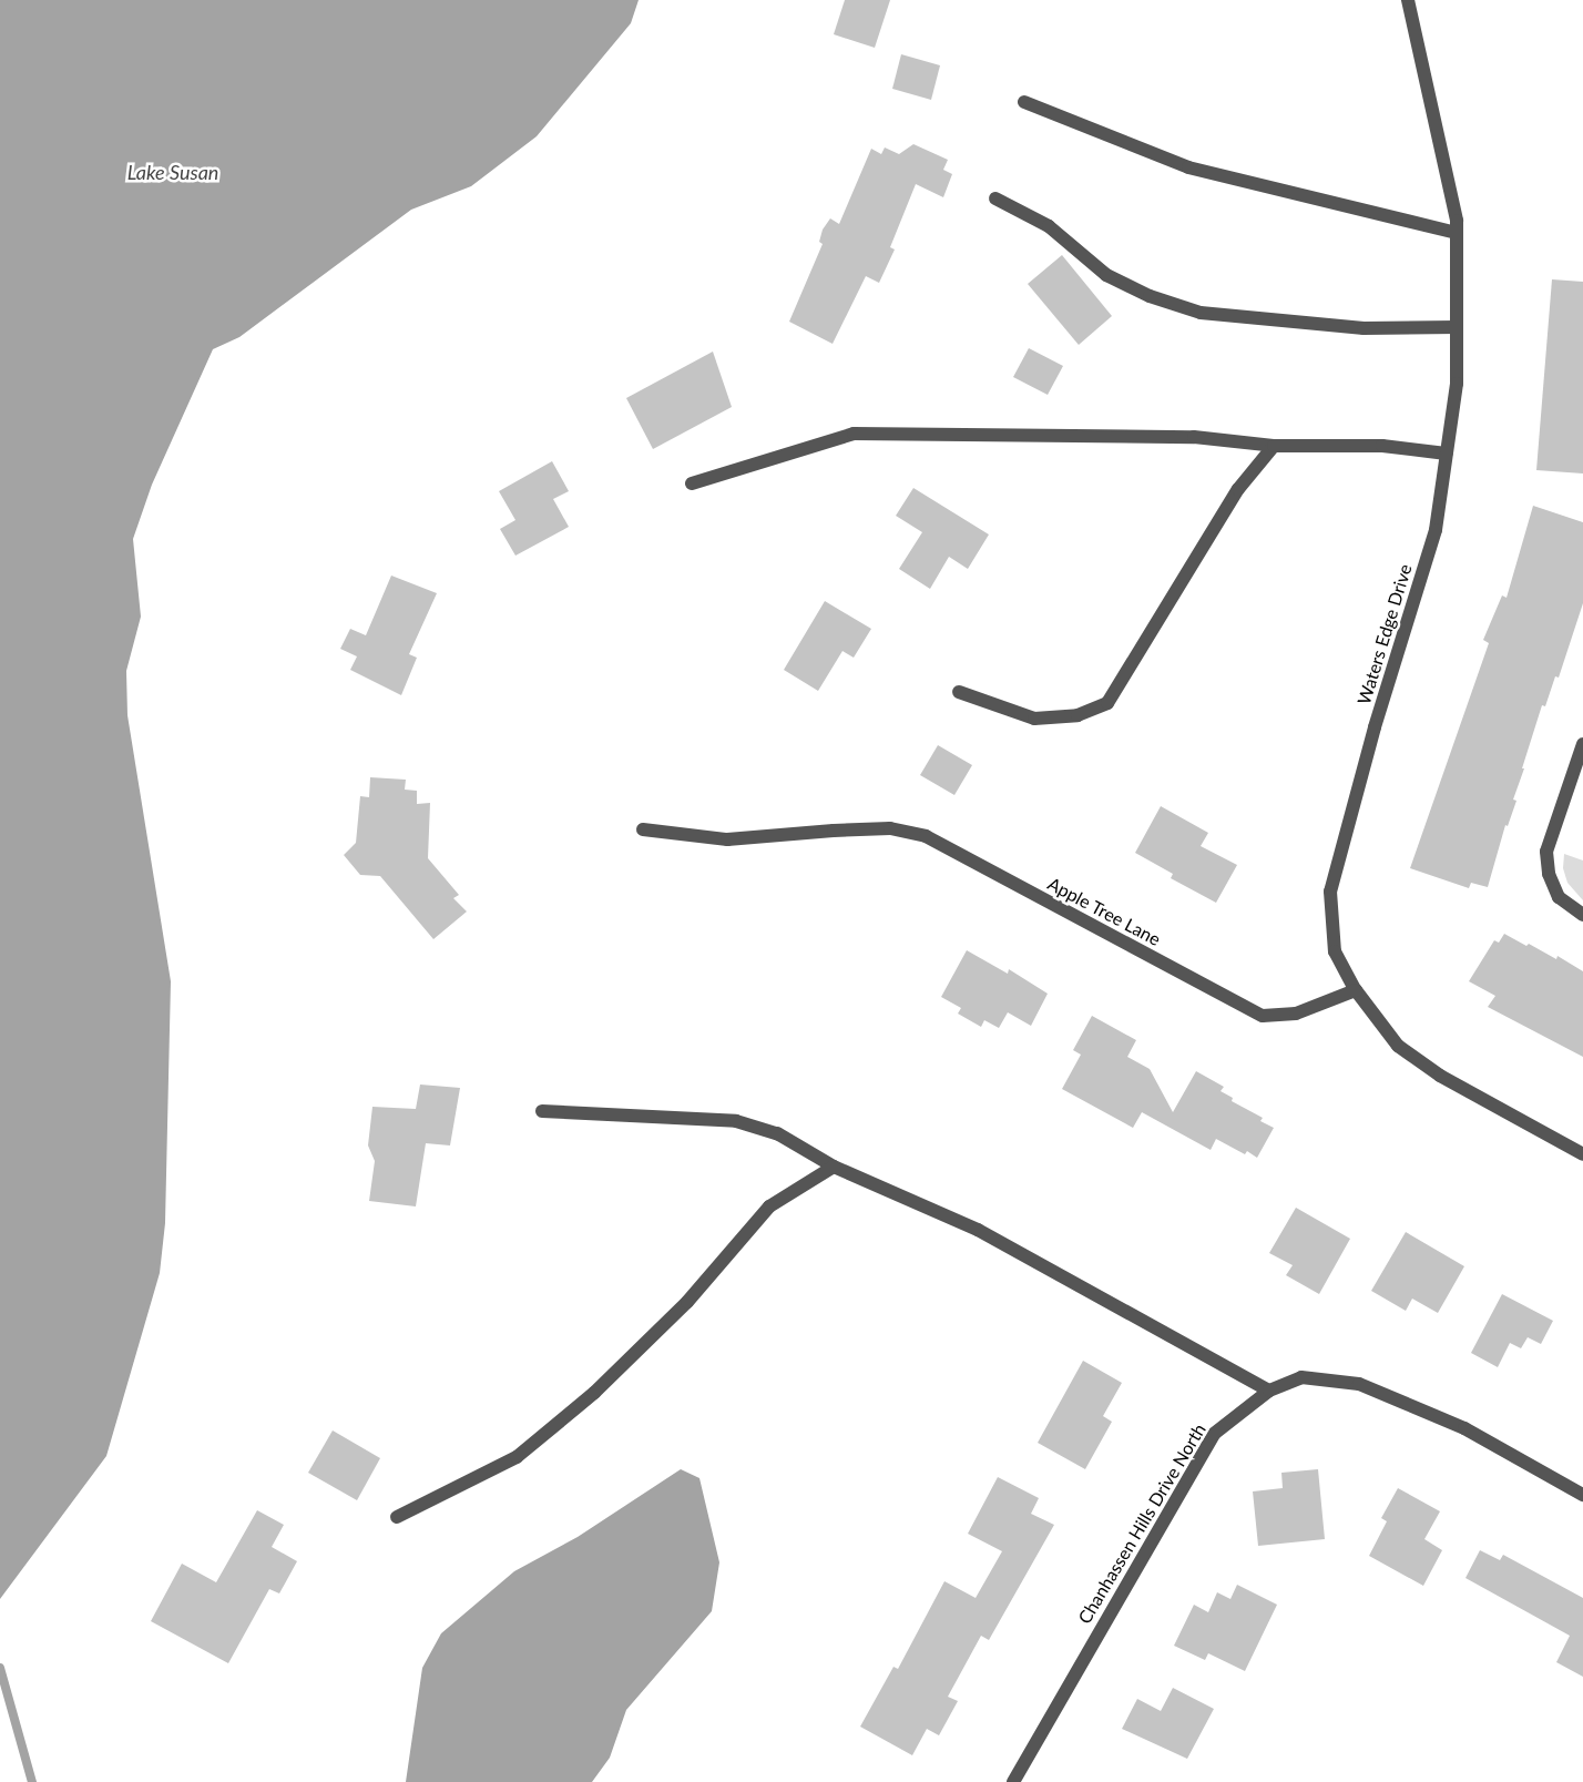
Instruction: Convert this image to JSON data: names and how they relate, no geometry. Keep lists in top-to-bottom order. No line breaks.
{"streets":{"street":["Waters Edge Drive","Apple Tree Lane","Chanhassen Hills Drive North"]},"crossings":[["Waters Edge Drive","Apple Tree Lane"]],"water":["Lake Susan"]}
